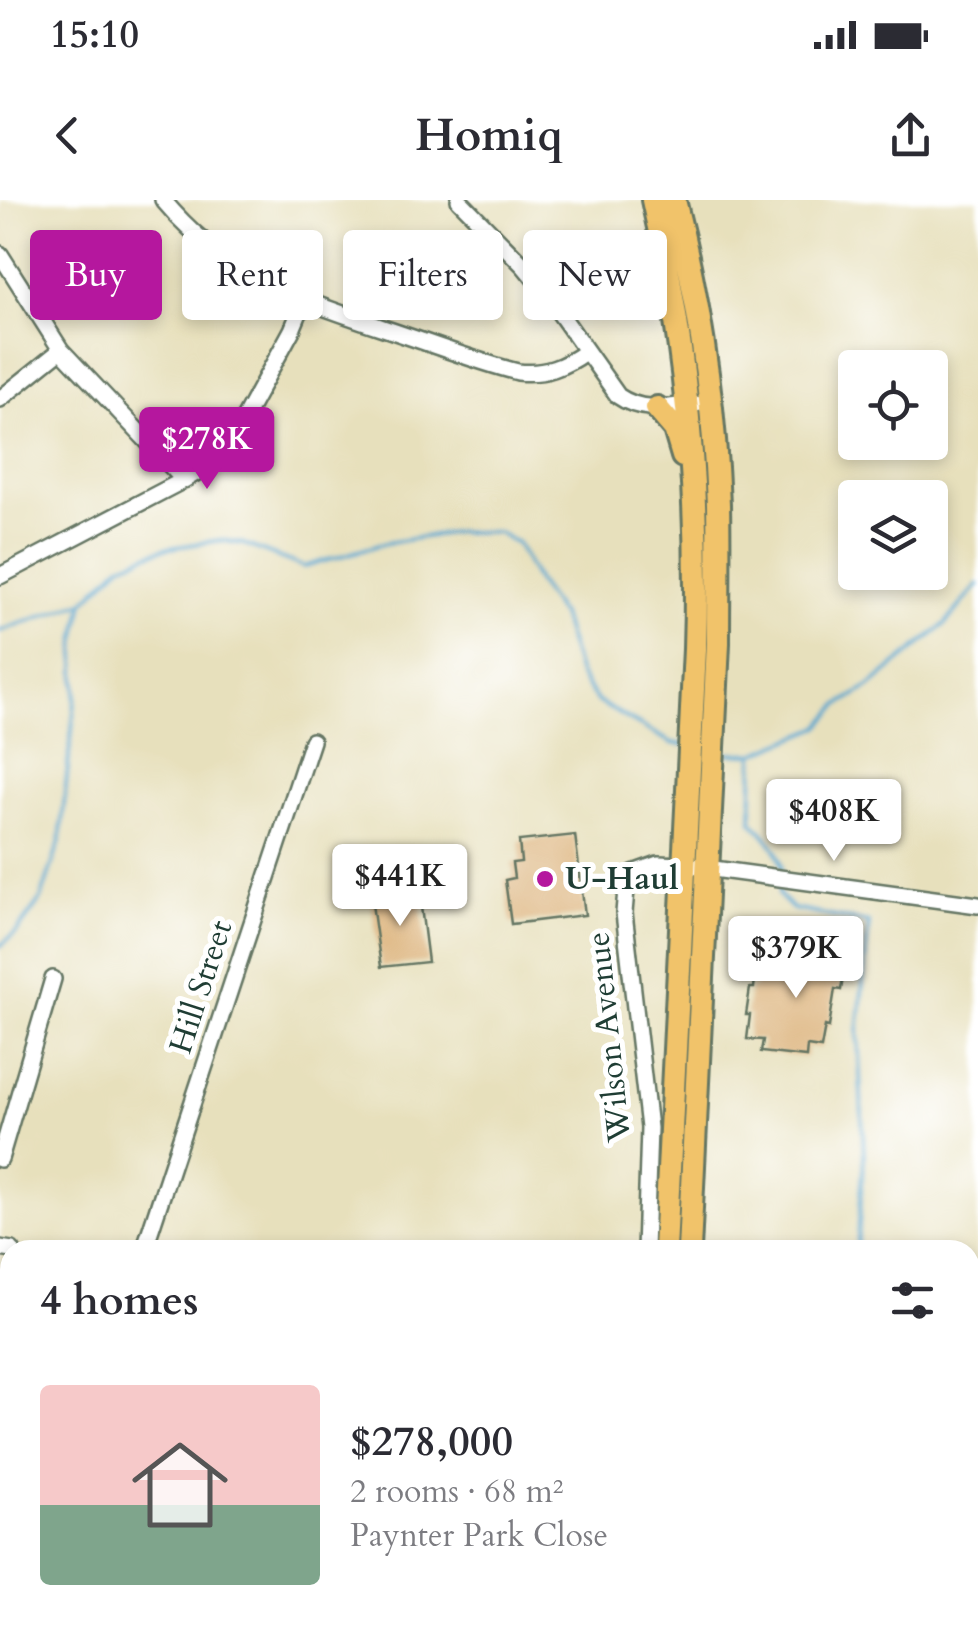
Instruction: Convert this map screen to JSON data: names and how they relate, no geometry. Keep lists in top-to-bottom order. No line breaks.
{"streets":{"street":["Hill Street","Wilson Avenue"]},"places":["U-Haul"],"page":{"status":"15:10","header":"Homiq","chip":["Buy","Rent","Filters","New"],"price":["$278K","$408K","$441K","$379K"],"heading":"4 homes","list":[{"name":"$278,000","note":"2 rooms · 68 m² · Paynter Park Close"}]}}
